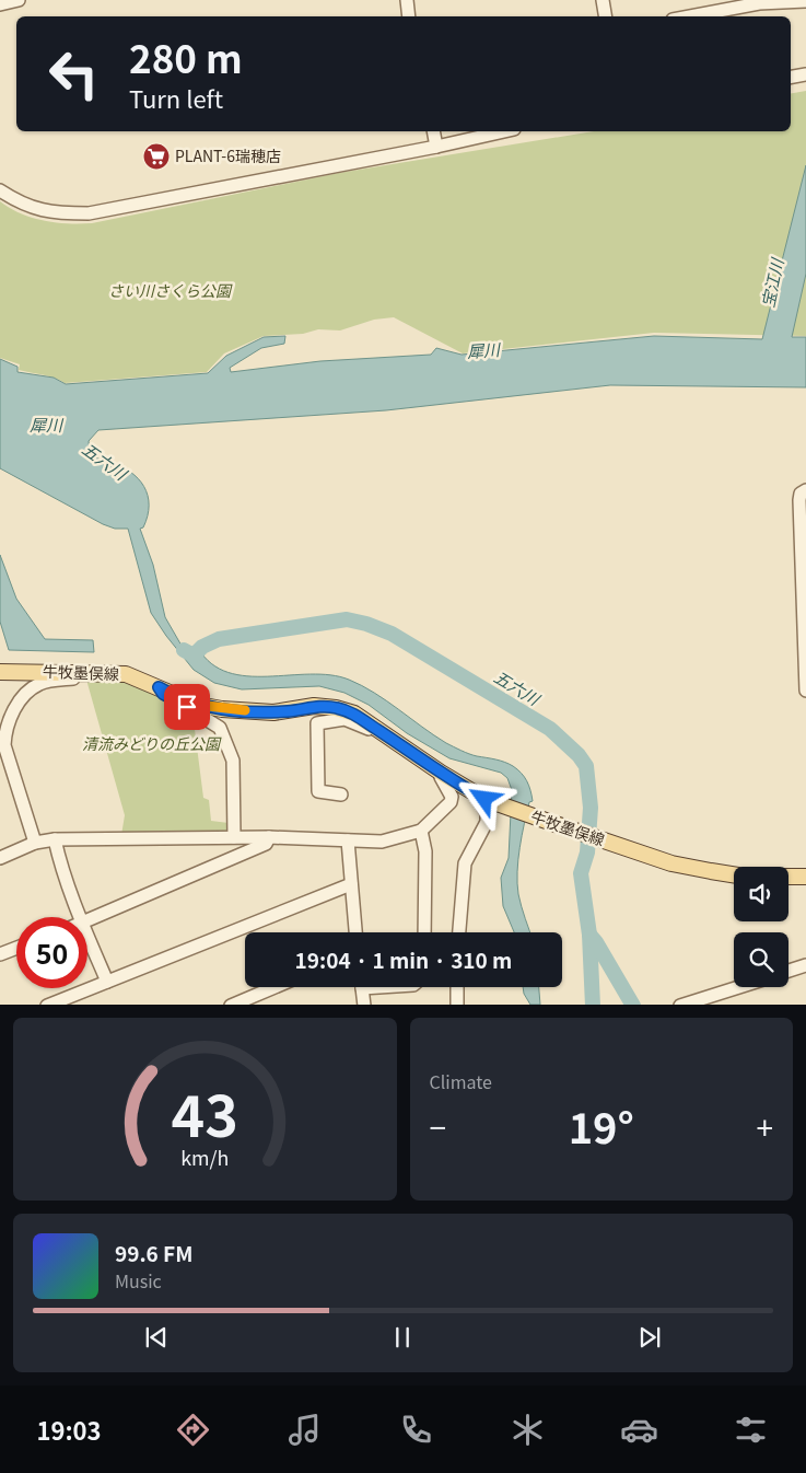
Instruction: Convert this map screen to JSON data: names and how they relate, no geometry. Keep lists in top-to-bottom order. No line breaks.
{"streets":{"main road":["牛牧墨俣線"]},"water":["宝江川","犀川","五六川"],"parks":["さい川さくら公園","清流みどりの丘公園"],"places":{"supermarket":["PLANT-6瑞穂店"]},"page":{"turn":["280 m","Turn left"],"limit":"50","trip":"19:04 · 1 min · 310 m","tile":"Climate","heat":["−","19°","+"],"song":["99.6 FM","Music"],"tabs":"19:03","gauge":["43","km/h"]}}
